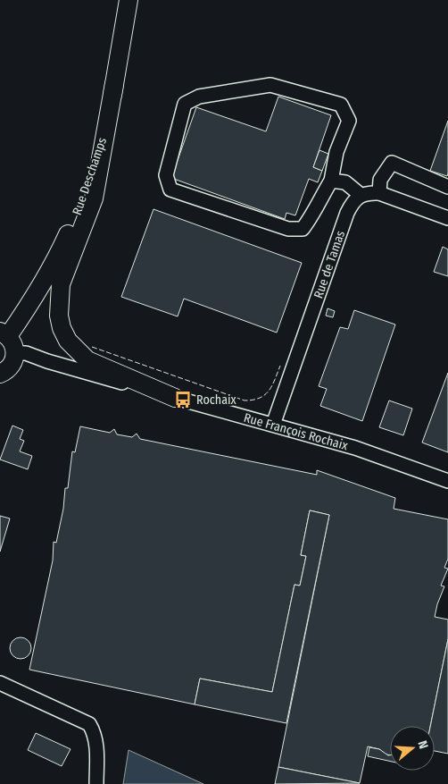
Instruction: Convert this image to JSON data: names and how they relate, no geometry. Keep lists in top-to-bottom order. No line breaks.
{"streets":{"main road":["Rue Deschamps"],"street":["Rue de Tamas","Rue François Rochaix"]},"crossings":[["Rue de Tamas","Rue François Rochaix"]],"places":{"bus stop":["Rochaix"]},"north":"right"}
